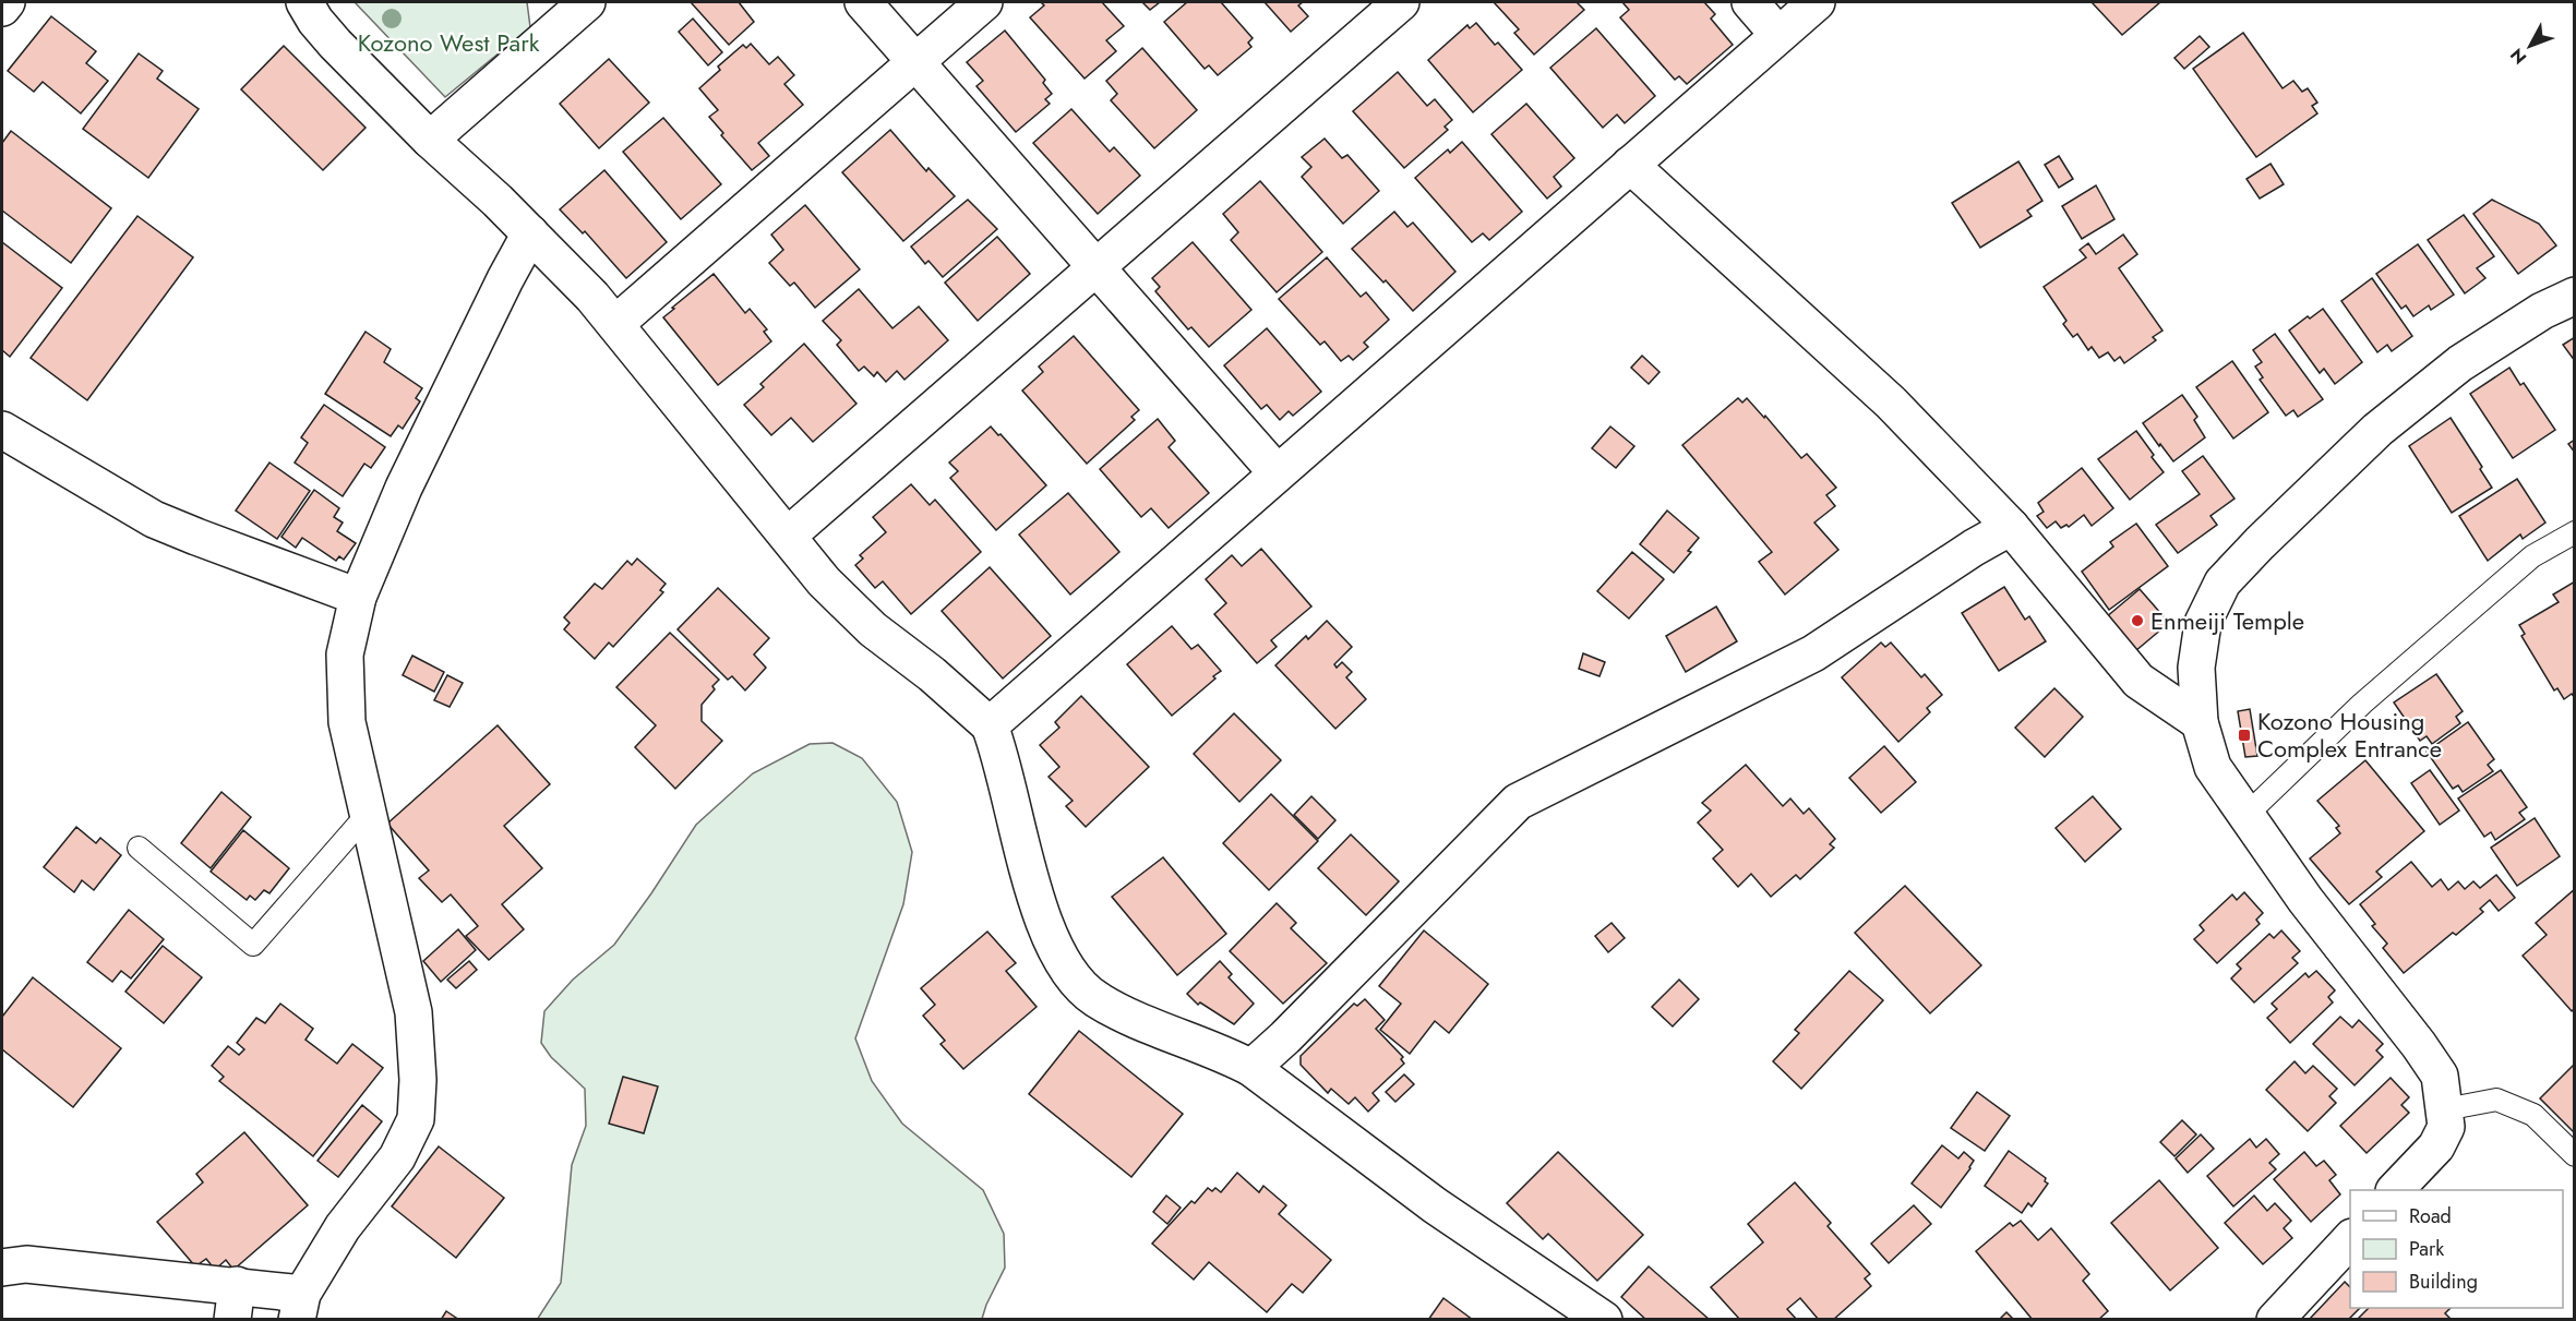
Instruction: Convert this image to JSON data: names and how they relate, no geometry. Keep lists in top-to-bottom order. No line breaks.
{"parks":["Kozono West Park"],"places":{"other":["Enmeiji Temple"],"transit":["Kozono Housing Complex Entrance"]},"legend":["Road","Park","Building"],"north":"bottom left"}
